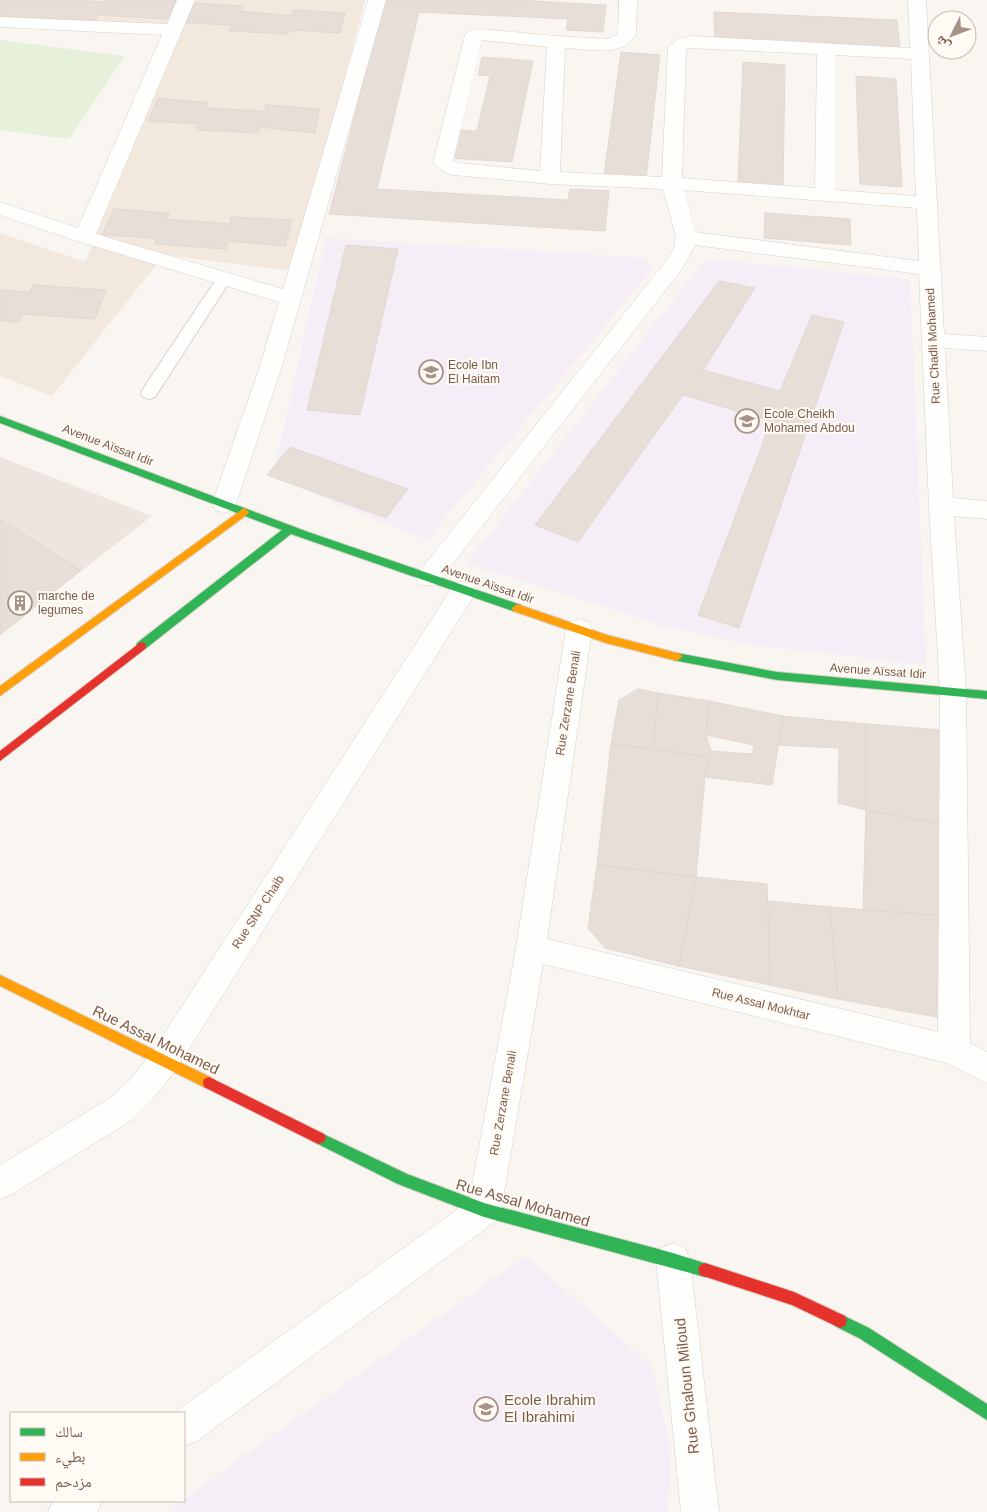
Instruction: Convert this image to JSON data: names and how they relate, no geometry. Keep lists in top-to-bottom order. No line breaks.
{"streets":{"street":["Rue Chadli Mohamed","Avenue Aïssat Idir","Rue Zerzane Benali","Rue SNP Chaib","Rue Assal Mokhtar","Rue Assal Mohamed","Rue Ghaloun Miloud"]},"crossings":[["Rue Chadli Mohamed","Avenue Aïssat Idir"],["Rue Chadli Mohamed","Rue Assal Mokhtar"],["Avenue Aïssat Idir","Rue Zerzane Benali"],["Avenue Aïssat Idir","Rue SNP Chaib"],["Rue Zerzane Benali","Rue Assal Mokhtar"],["Rue Zerzane Benali","Rue Assal Mohamed"],["Rue SNP Chaib","Rue Assal Mohamed"],["Rue Assal Mohamed","Rue Ghaloun Miloud"]],"places":{"school or university":["Ecole Ibn El Haitam","Ecole Cheikh Mohamed Abdou","Ecole Ibrahim El Ibrahimi"],"building":["marche de legumes"]},"legend":["سالك","بطيء","مزدحم"],"north":"bottom left"}
